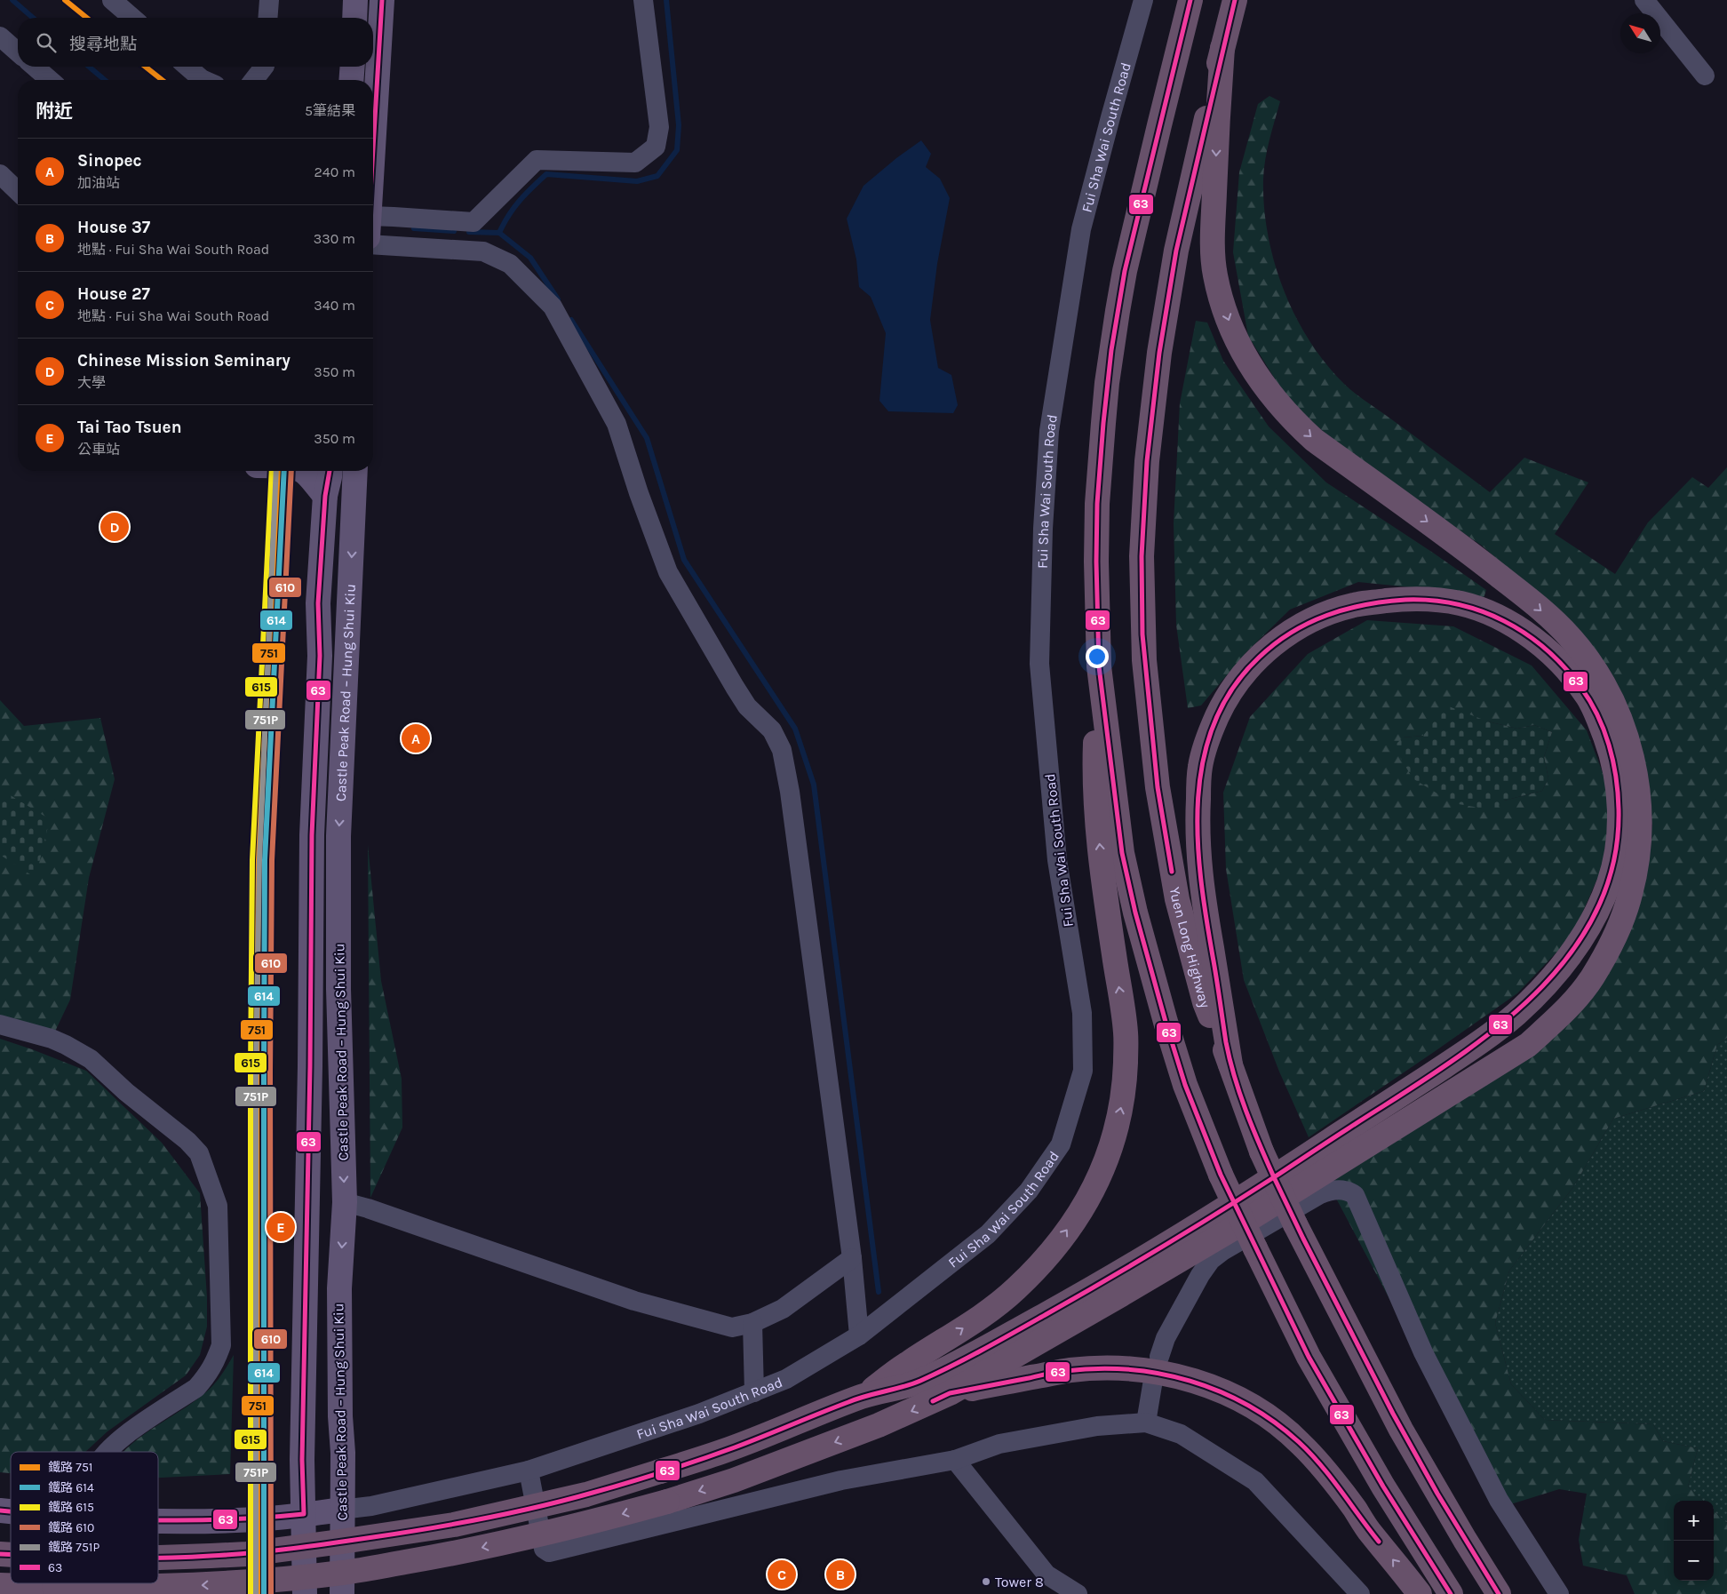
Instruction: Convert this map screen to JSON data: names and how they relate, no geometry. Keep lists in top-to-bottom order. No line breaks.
{"streets":{"highway":["Yuen Long Highway"],"main road":["Castle Peak Road – Hung Shui Kiu"],"street":["Fui Sha Wai South Road"]},"crossings":[["Fui Sha Wai South Road","Castle Peak Road – Hung Shui Kiu"]],"places":["Tower 8"],"lines":["rail line 751","transit line 63","rail line 614","rail line 615","rail line 610","rail line 751P"],"legend":["鐵路 751","鐵路 614","鐵路 615","鐵路 610","鐵路 751P","63"],"north":"top left","page":{"search":"搜尋地點","heading":["附近","5筆結果"],"list":[{"mark":"A","name":"Sinopec","note":"加油站","value":"240 m"},{"mark":"B","name":"House 37","note":"地點 · Fui Sha Wai South Road","value":"330 m"},{"mark":"C","name":"House 27","note":"地點 · Fui Sha Wai South Road","value":"340 m"},{"mark":"D","name":"Chinese Mission Seminary","note":"大學","value":"350 m"},{"mark":"E","name":"Tai Tao Tsuen","note":"公車站","value":"350 m"}],"pins":["D","A","E","B","C"],"map_buttons":["+","−"]}}
